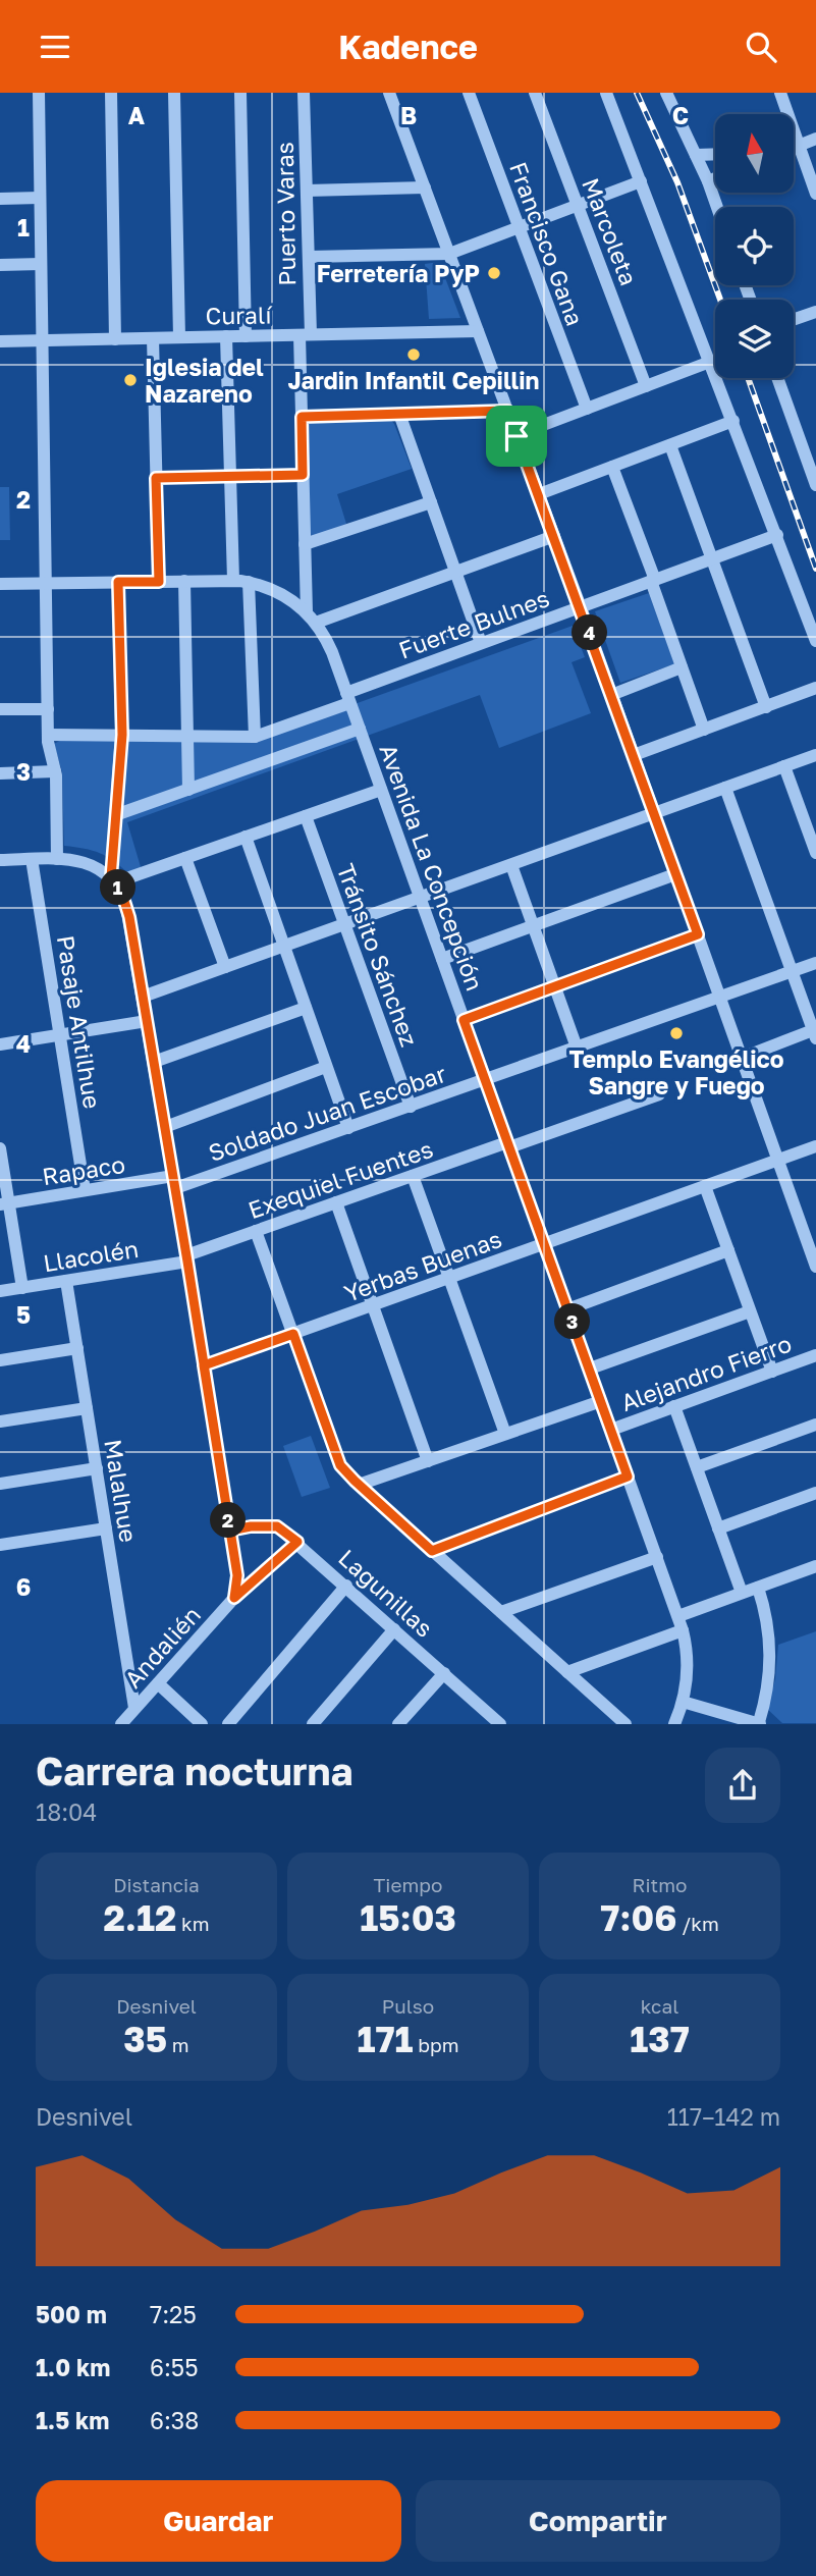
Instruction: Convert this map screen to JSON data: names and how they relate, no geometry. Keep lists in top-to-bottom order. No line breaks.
{"streets":{"street":["Puerto Varas","Marcoleta","Francisco Gana","Curalí","Fuerte Bulnes","Avenida La Concepción","Tránsito Sánchez","Pasaje Antilhue","Soldado Juan Escobar","Rapaco","Exequiel Fuentes","Llacolén","Yerbas Buenas","Alejandro Fierro","Malalhue","Lagunillas","Andalién"]},"crossings":[["Puerto Varas","Curalí"],["Puerto Varas","Avenida La Concepción"],["Fuerte Bulnes","Avenida La Concepción"],["Avenida La Concepción","Soldado Juan Escobar"],["Avenida La Concepción","Exequiel Fuentes"],["Avenida La Concepción","Yerbas Buenas"],["Avenida La Concepción","Alejandro Fierro"],["Tránsito Sánchez","Soldado Juan Escobar"],["Pasaje Antilhue","Rapaco"],["Soldado Juan Escobar","Rapaco"],["Exequiel Fuentes","Llacolén"],["Llacolén","Malalhue"],["Malalhue","Andalién"]],"places":["Ferretería PyP","Jardin Infantil Cepillin","Iglesia del Nazareno","Templo Evangélico Sangre y Fuego"],"north":"top","page":{"header":"Kadence","pins":["4","1","3","2"],"heading":["Carrera nocturna","18:04"],"stats":[["Distancia","2.12 km"],["Tiempo","15:03"],["Ritmo","7:06 /km"],["Desnivel","35 m"],["Pulso","171 bpm"],["kcal","137"]],"chart":["Desnivel","117–142 m"],"list":[{"name":"500 m","note":"7:25"},{"name":"1.0 km","note":"6:55"},{"name":"1.5 km","note":"6:38"}],"buttons":["Guardar","Compartir"]},"grid":{"columns":["A","B","C"],"rows":["1","2","3","4","5","6"]}}
